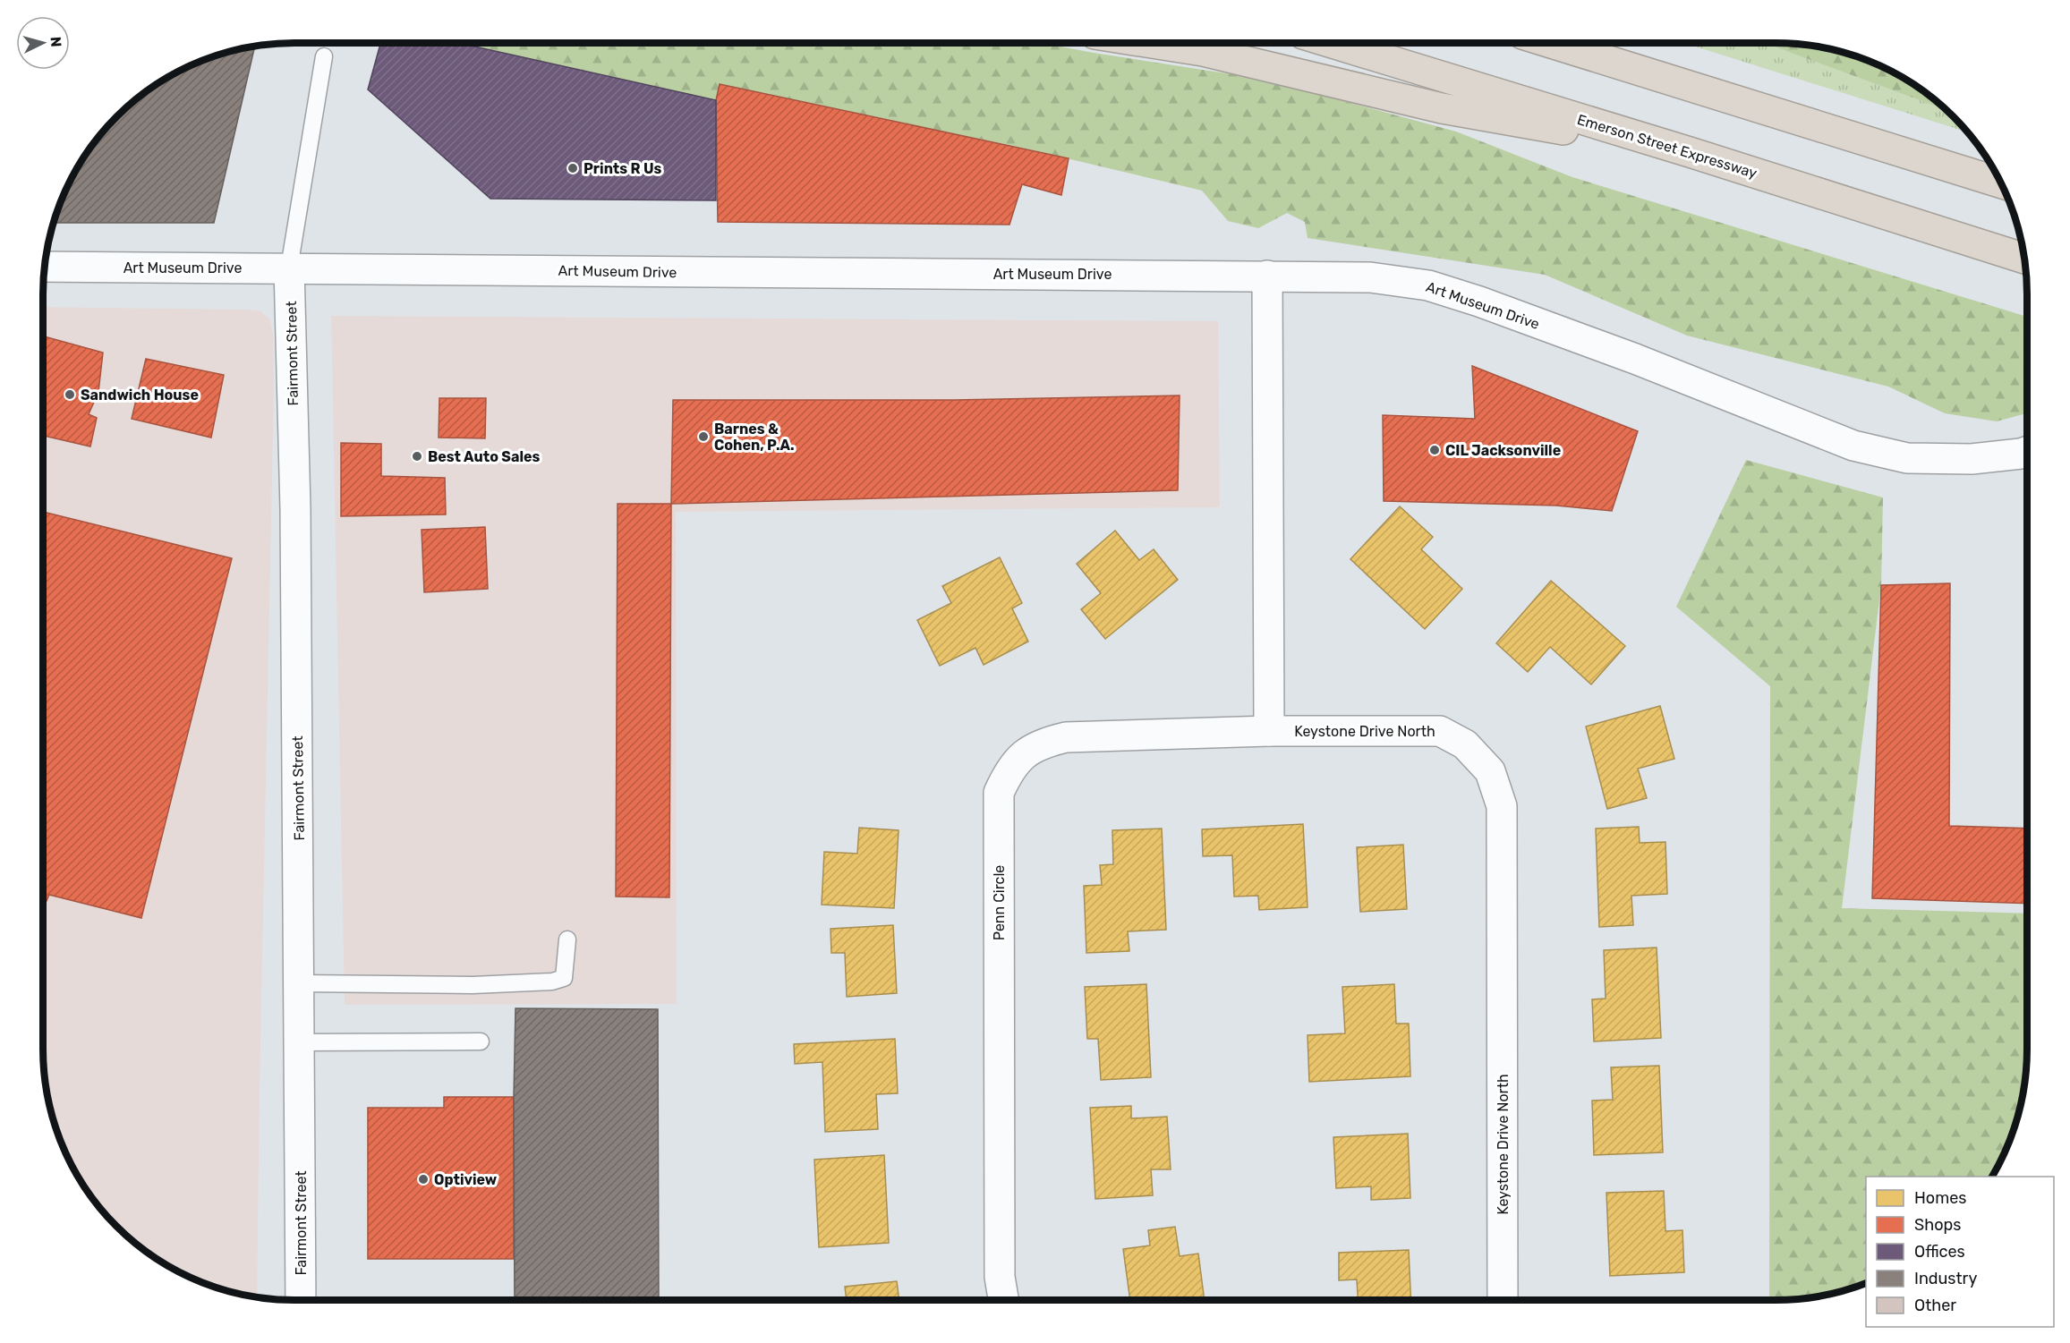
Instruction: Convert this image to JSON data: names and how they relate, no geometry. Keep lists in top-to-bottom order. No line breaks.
{"streets":{"highway":["Emerson Street Expressway"],"street":["Art Museum Drive","Fairmont Street","Keystone Drive North","Penn Circle"]},"crossings":[["Art Museum Drive","Fairmont Street"],["Keystone Drive North","Penn Circle"]],"places":["Prints R Us","Sandwich House","Barnes & Cohen, P.A.","CIL Jacksonville","Best Auto Sales","Optiview"],"legend":["Homes","Shops","Offices","Industry","Other"],"north":"right"}
